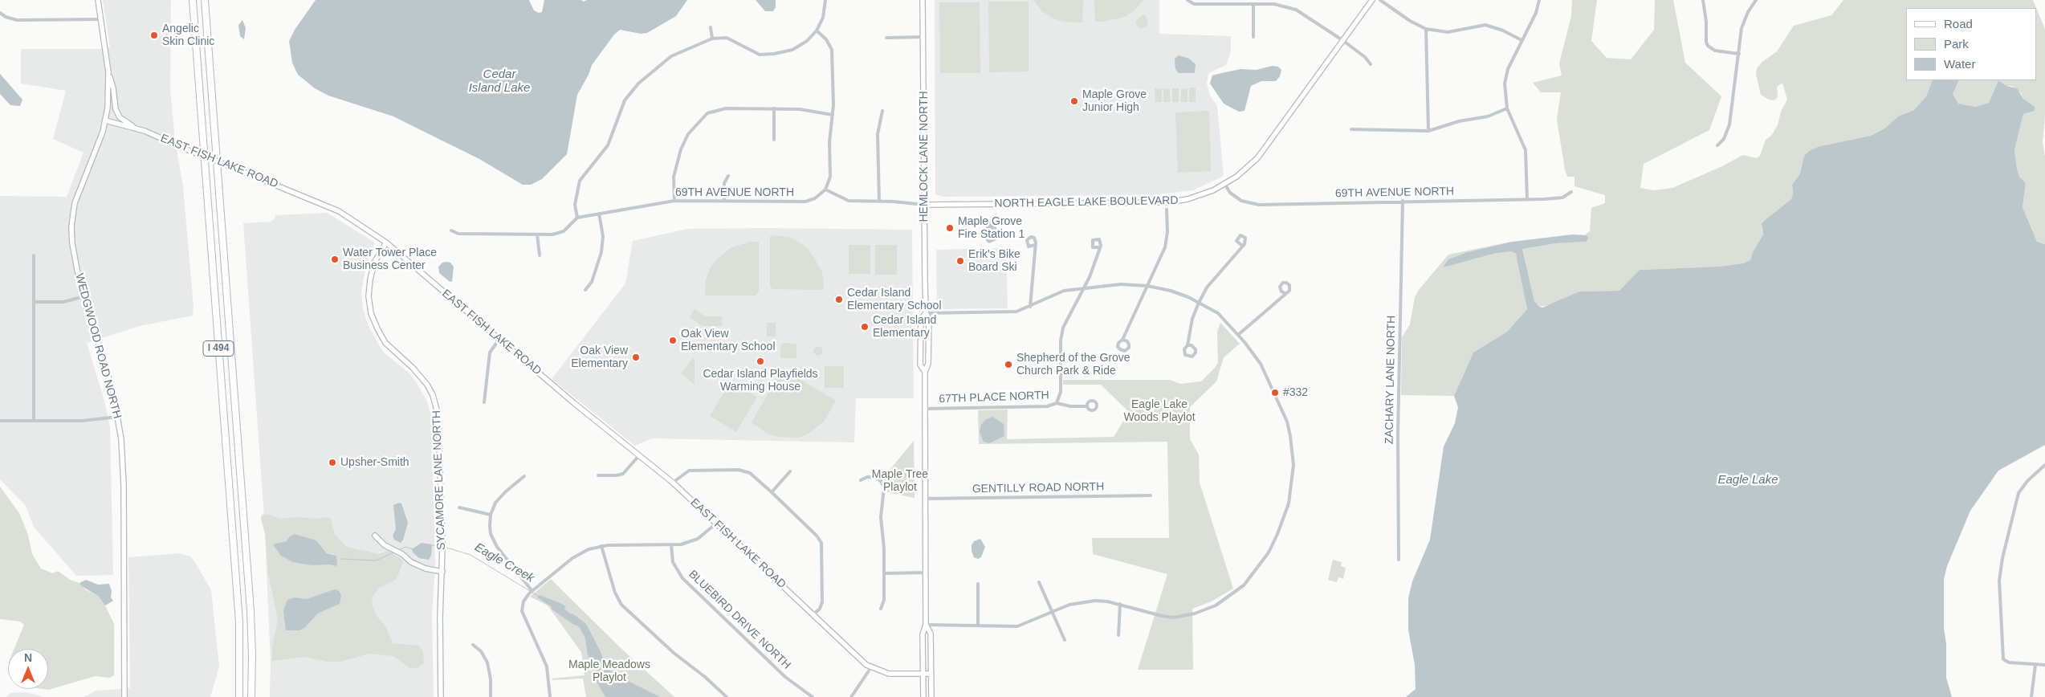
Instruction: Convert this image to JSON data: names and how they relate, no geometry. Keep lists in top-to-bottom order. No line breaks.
{"streets":{"highway":["I 494"],"street":["HEMLOCK LANE NORTH","EAST FISH LAKE ROAD","69TH AVENUE NORTH","NORTH EAGLE LAKE BOULEVARD","WEDGWOOD ROAD NORTH","ZACHARY LANE NORTH","67TH PLACE NORTH","SYCAMORE LANE NORTH","GENTILLY ROAD NORTH","BLUEBIRD DRIVE NORTH"]},"crossings":[["HEMLOCK LANE NORTH","EAST FISH LAKE ROAD"],["HEMLOCK LANE NORTH","NORTH EAGLE LAKE BOULEVARD"],["HEMLOCK LANE NORTH","67TH PLACE NORTH"],["HEMLOCK LANE NORTH","GENTILLY ROAD NORTH"],["EAST FISH LAKE ROAD","WEDGWOOD ROAD NORTH"],["EAST FISH LAKE ROAD","SYCAMORE LANE NORTH"],["69TH AVENUE NORTH","NORTH EAGLE LAKE BOULEVARD"],["69TH AVENUE NORTH","ZACHARY LANE NORTH"]],"water":["Cedar Island Lake","Eagle Lake","Eagle Creek"],"parks":["Eagle Lake Woods Playlot","Maple Tree Playlot","Maple Meadows Playlot"],"places":["Angelic Skin Clinic","Maple Grove Junior High","Maple Grove Fire Station 1","Water Tower Place Business Center","Erik's Bike Board Ski","Cedar Island Elementary School","Cedar Island Elementary","Oak View Elementary School","Oak View Elementary","Cedar Island Playfields Warming House","Shepherd of the Grove Church Park & Ride","#332","Upsher-Smith"],"legend":["Road","Park","Water"],"north":"top"}
